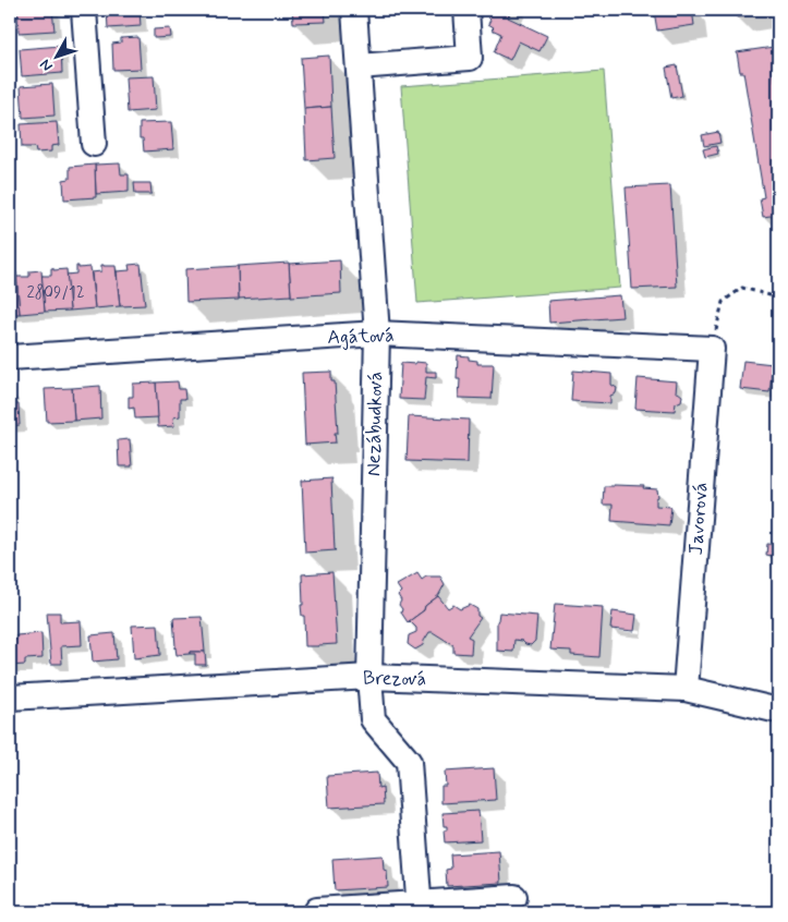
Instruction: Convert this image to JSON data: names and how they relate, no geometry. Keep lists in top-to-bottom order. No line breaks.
{"streets":{"street":["Agátová","Nezábudková","Javorová","Brezová"]},"crossings":[["Agátová","Nezábudková"],["Agátová","Javorová"],["Nezábudková","Brezová"],["Javorová","Brezová"]],"house_numbers":["2809/12"],"north":"bottom left"}
